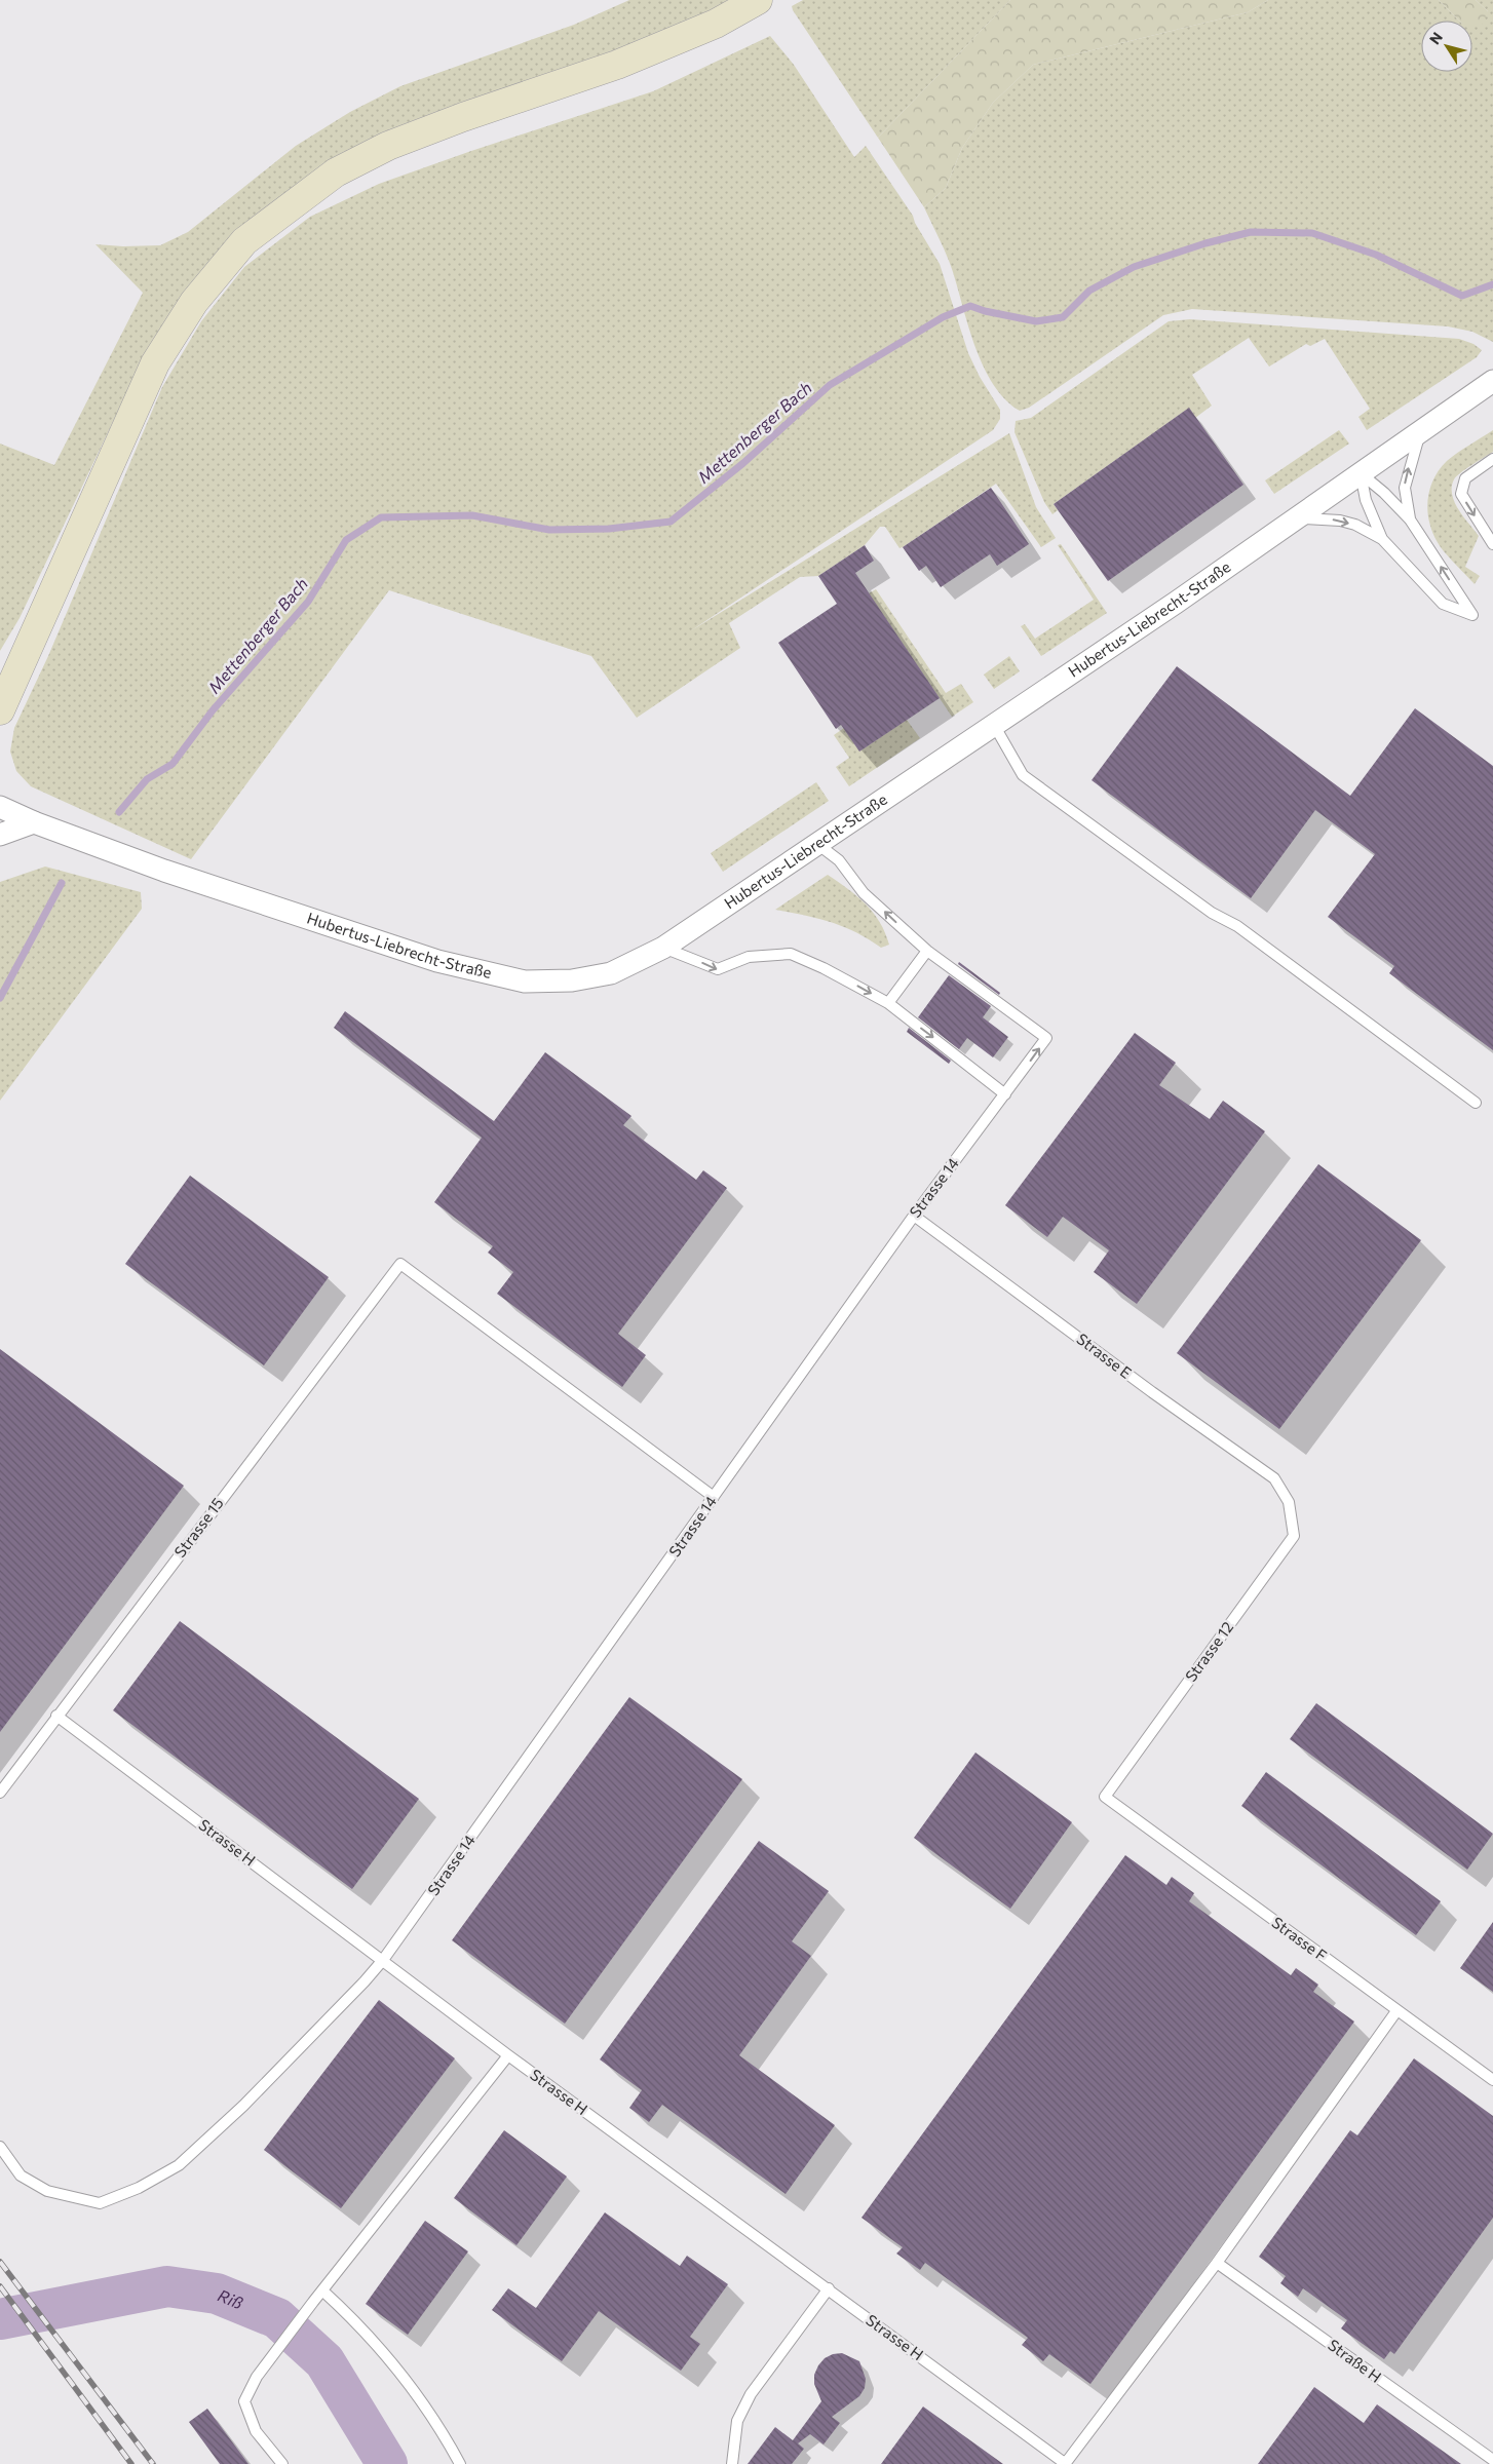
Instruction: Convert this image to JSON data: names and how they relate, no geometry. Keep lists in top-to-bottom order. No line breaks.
{"streets":{"street":["Hubertus-Liebrecht-Straße"],"lane":["Strasse 14","Strasse E","Strasse 15","Strasse 12","Strasse H","Strasse F","Straße H"]},"crossings":[["Strasse 14","Strasse E"],["Strasse 14","Strasse 15"],["Strasse 14","Strasse H"],["Strasse E","Strasse 12"],["Strasse 15","Strasse H"],["Strasse 12","Strasse F"]],"water":["Mettenberger Bach","Riß"],"north":"top left"}
